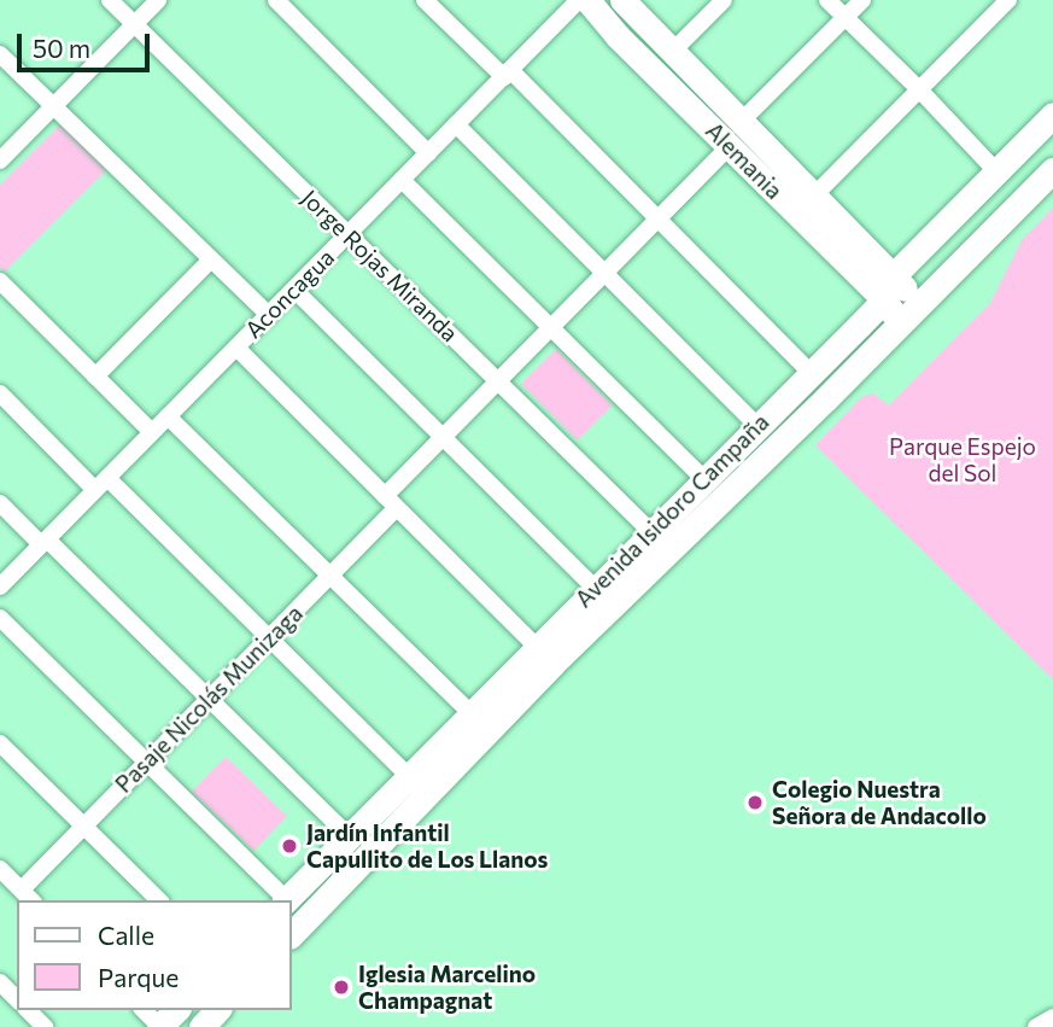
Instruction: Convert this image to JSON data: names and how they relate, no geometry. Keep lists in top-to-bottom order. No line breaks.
{"streets":{"street":["Alemania","Jorge Rojas Miranda","Aconcagua","Avenida Isidoro Campaña","Pasaje Nicolás Munizaga"]},"crossings":[["Alemania","Avenida Isidoro Campaña"],["Alemania","Pasaje Nicolás Munizaga"],["Jorge Rojas Miranda","Aconcagua"],["Jorge Rojas Miranda","Avenida Isidoro Campaña"],["Jorge Rojas Miranda","Pasaje Nicolás Munizaga"]],"parks":["Parque Espejo del Sol"],"places":["Colegio Nuestra Señora de Andacollo","Jardín Infantil Capullito de Los Llanos","Iglesia Marcelino Champagnat"],"legend":["Calle","Parque"],"scale_bar":"50 m"}
